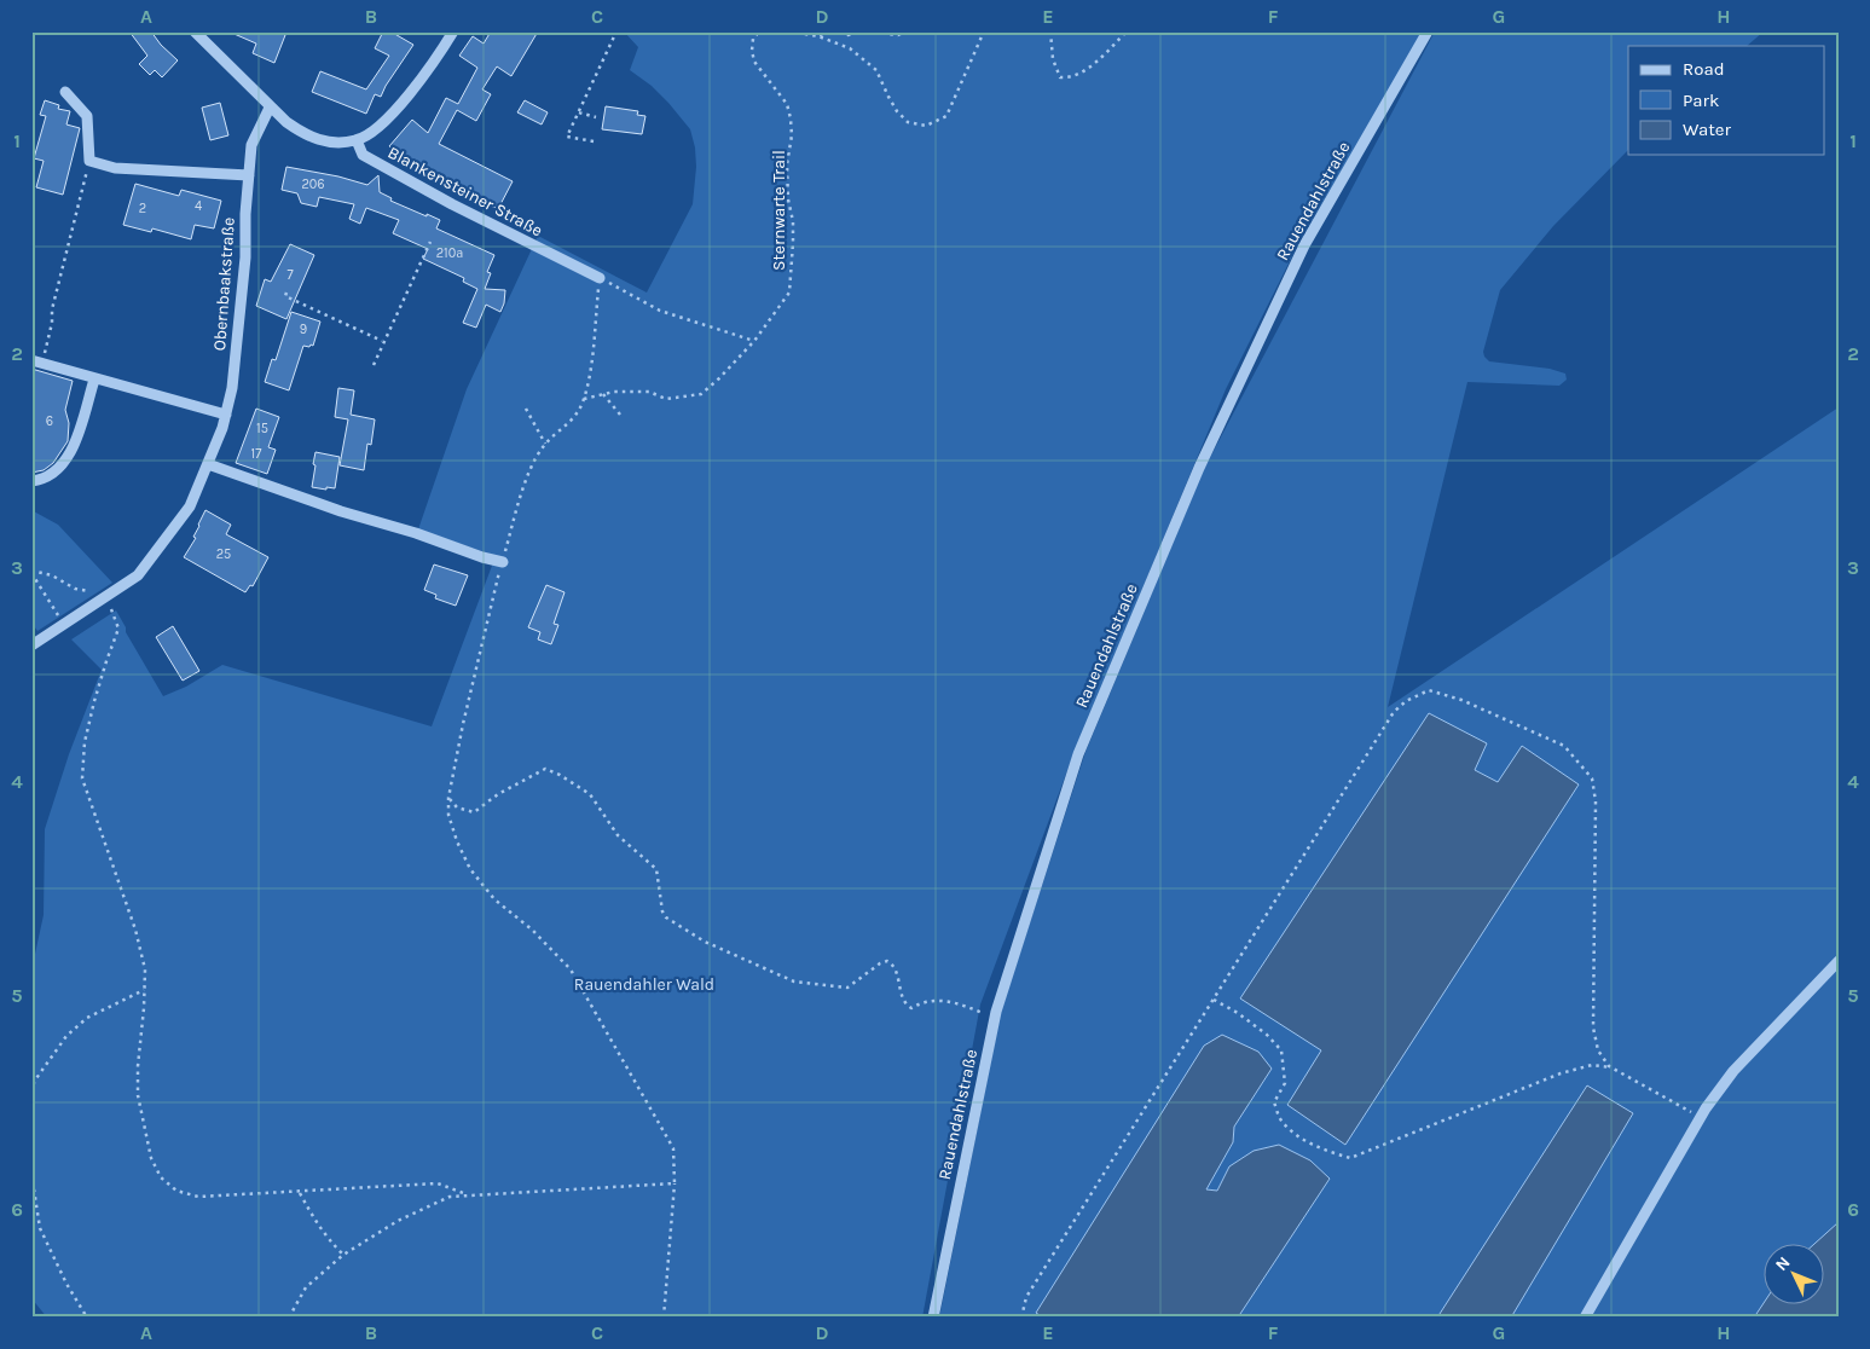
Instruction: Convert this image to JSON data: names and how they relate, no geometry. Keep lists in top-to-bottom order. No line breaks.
{"streets":{"street":["Blankensteiner Straße","Rauendahlstraße","Obernbaakstraße"],"path":["Sternwarte Trail"]},"crossings":[["Blankensteiner Straße","Obernbaakstraße"]],"parks":["Rauendahler Wald"],"house_numbers":["206","4","2","210a","7","9","6","15","17","25"],"legend":["Road","Park","Water"],"north":"top left","grid":{"columns":["A","B","C","D","E","F","G","H"],"rows":["1","2","3","4","5","6"]}}
